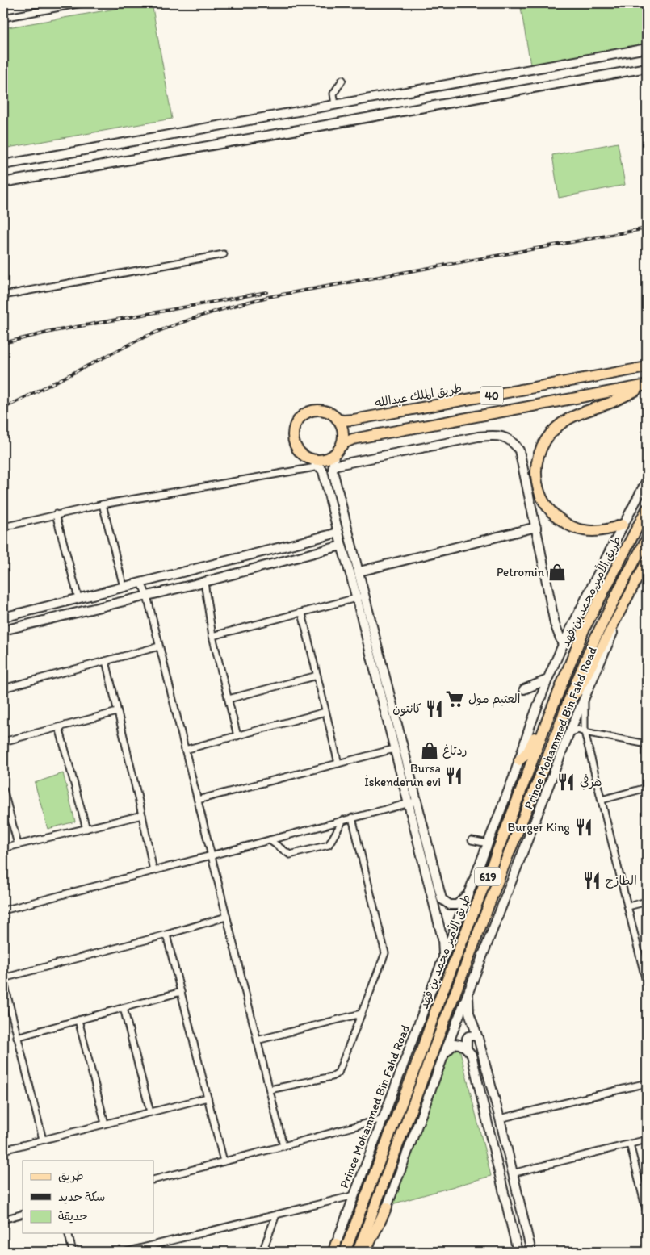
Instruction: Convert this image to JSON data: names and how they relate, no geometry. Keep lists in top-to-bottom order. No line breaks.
{"streets":{"highway":["طريق الملك عبدالله","40","طريق الأمير محمد بن فهد","619"],"street":["Prince Mohammed Bin Fahd Road"]},"crossings":[["طريق الملك عبدالله","40"]],"places":{"shop":["Petromin","ردتاغ"],"supermarket":["العثيم مول"],"restaurant":["كانتون","Bursa İskenderun evi","هرفي","Burger King","الطازج"]},"legend":["طريق","سكة حديد","حديقة"]}
